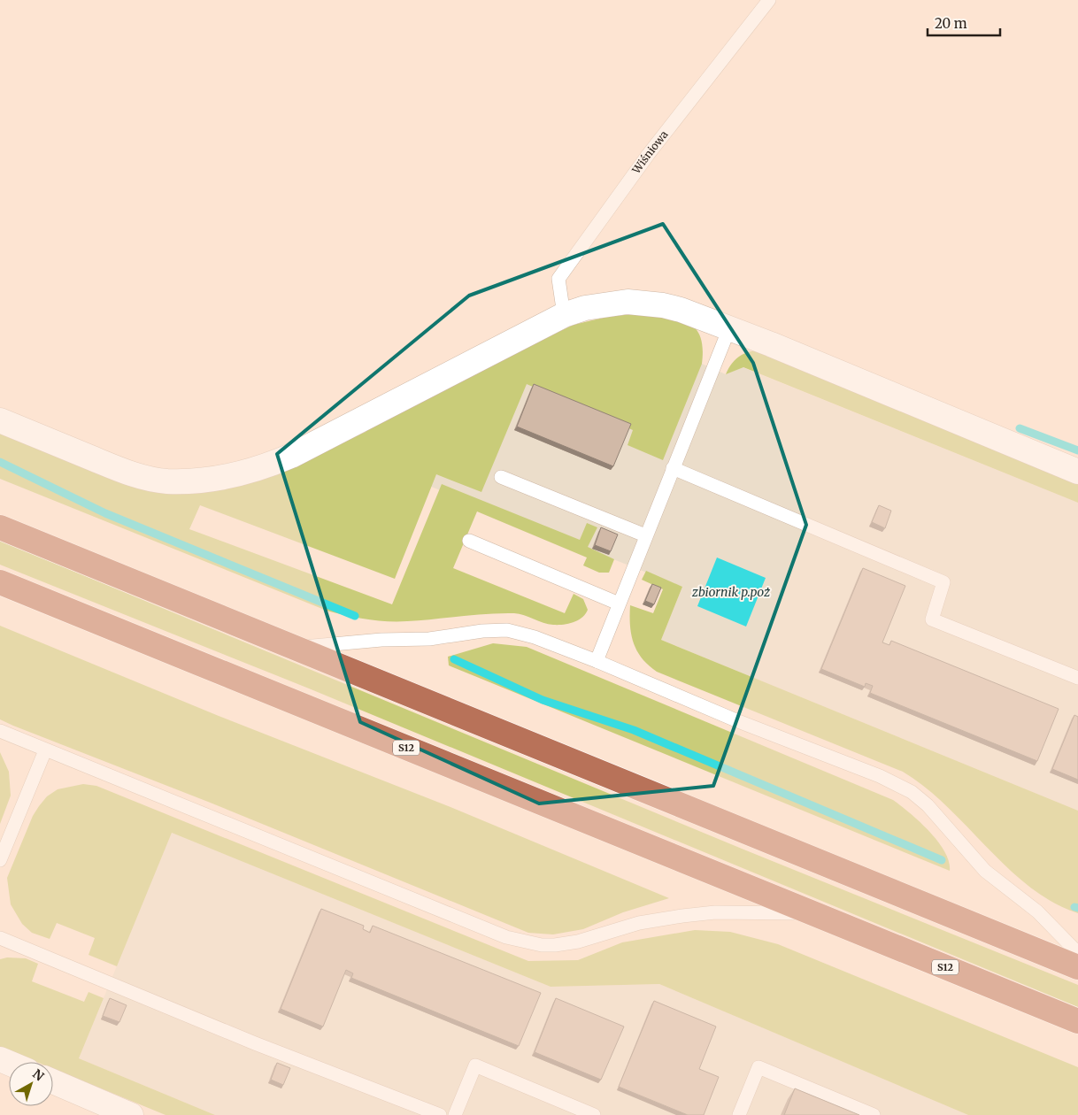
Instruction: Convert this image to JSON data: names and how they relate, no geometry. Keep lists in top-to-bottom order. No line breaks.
{"streets":{"highway":["S12"],"lane":["Wiśniowa"]},"water":["zbiornik p.poż"],"scale_bar":"20 m","north":"top right"}
